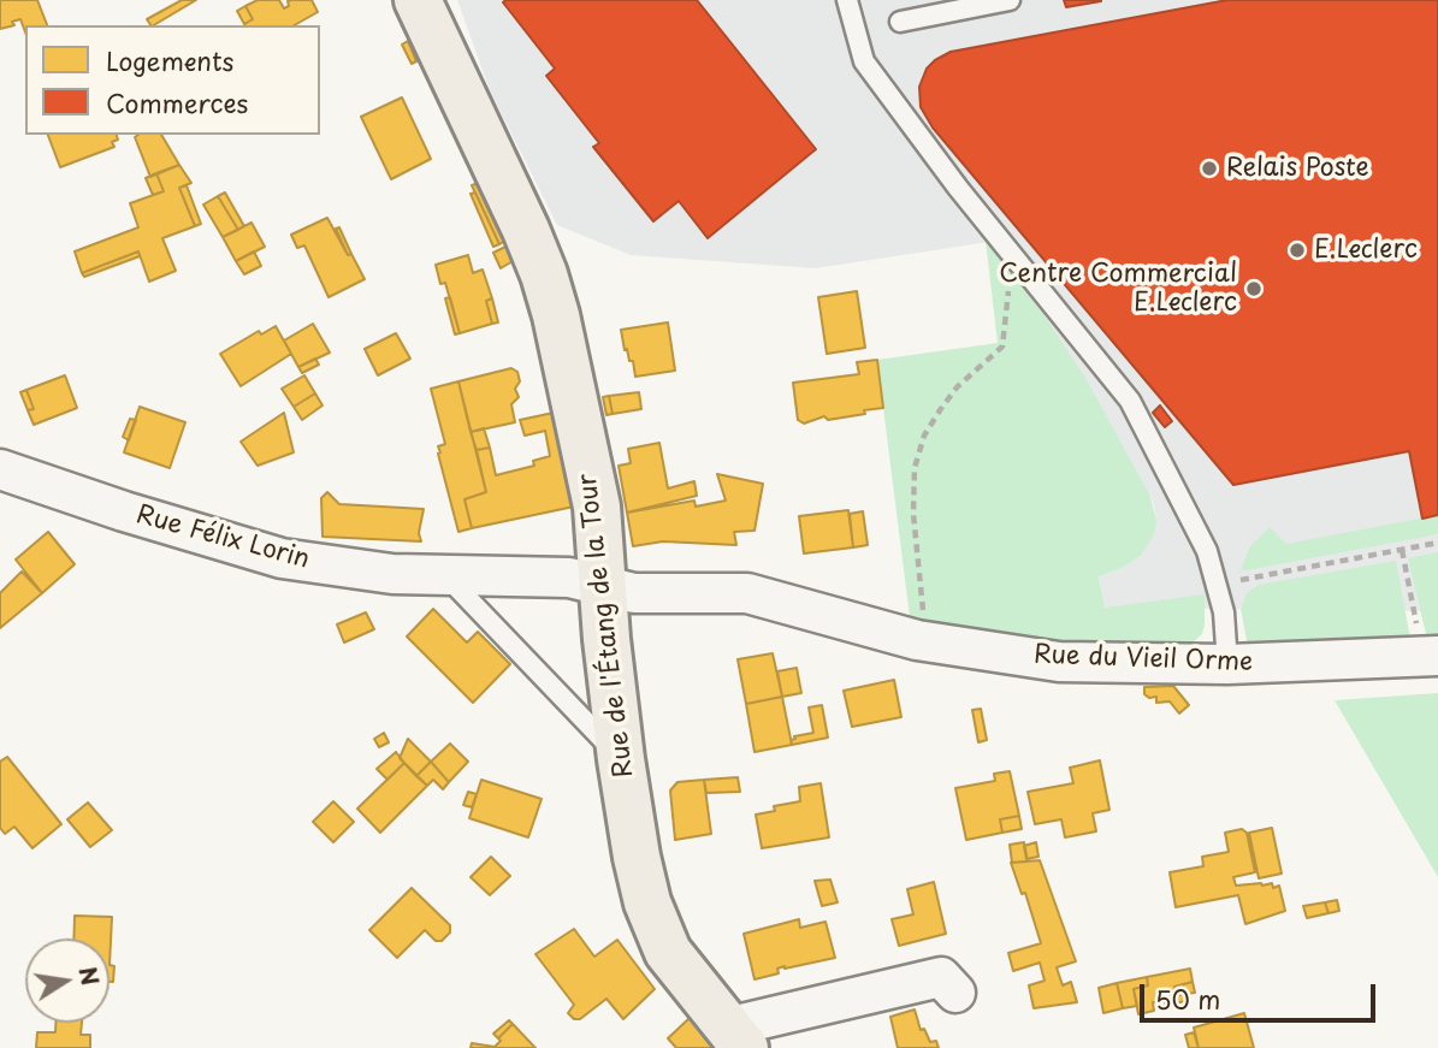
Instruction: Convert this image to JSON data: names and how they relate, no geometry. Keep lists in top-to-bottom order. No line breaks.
{"streets":{"main road":["Rue de l'Étang de la Tour"],"street":["Rue Félix Lorin","Rue du Vieil Orme"]},"crossings":[["Rue Félix Lorin","Rue de l'Étang de la Tour"],["Rue Félix Lorin","Rue du Vieil Orme"],["Rue de l'Étang de la Tour","Rue du Vieil Orme"]],"places":["Relais Poste","E.Leclerc","Centre Commercial E.Leclerc"],"legend":["Logements","Commerces"],"scale_bar":"50 m","north":"right"}
